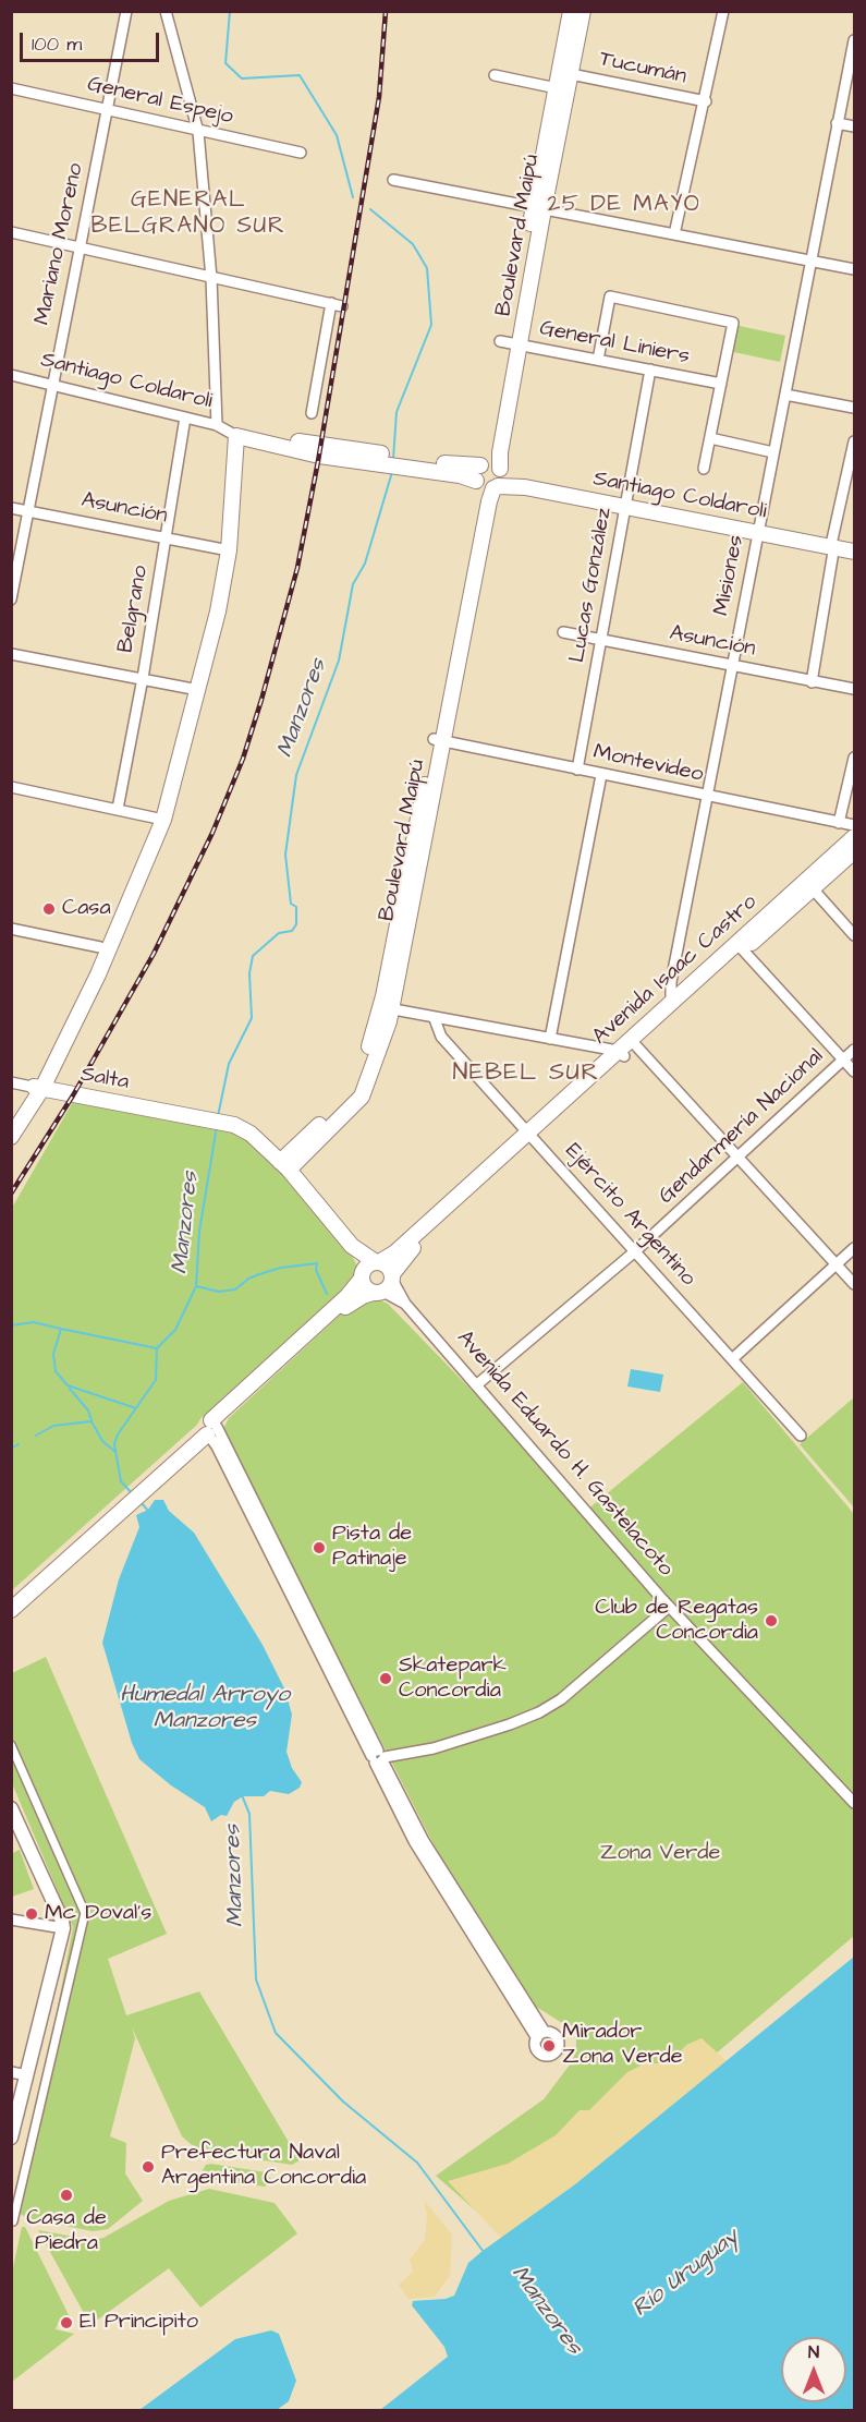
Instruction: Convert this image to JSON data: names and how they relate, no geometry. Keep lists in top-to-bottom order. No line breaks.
{"streets":{"main road":["Boulevard Maipú","Santiago Coldaroli","Avenida Isaac Castro","Salta"],"street":["Tucumán","General Espejo","Mariano Moreno","General Liniers","Asunción","Misiones","Lucas González","Belgrano","Montevideo","Gendarmería Nacional","Ejército Argentino","Avenida Eduardo H. Gastelacoto"]},"crossings":[["Tucumán","Boulevard Maipú"],["General Espejo","Mariano Moreno"],["Boulevard Maipú","General Liniers"],["Boulevard Maipú","Santiago Coldaroli"],["Boulevard Maipú","Montevideo"],["Boulevard Maipú","Salta"],["Mariano Moreno","Santiago Coldaroli"],["Mariano Moreno","Asunción"],["General Liniers","Lucas González"],["Santiago Coldaroli","Misiones"],["Santiago Coldaroli","Lucas González"],["Santiago Coldaroli","Belgrano"],["Asunción","Misiones"],["Asunción","Lucas González"],["Asunción","Belgrano"],["Misiones","Montevideo"],["Misiones","Avenida Isaac Castro"],["Lucas González","Montevideo"],["Avenida Isaac Castro","Ejército Argentino"],["Avenida Isaac Castro","Avenida Eduardo H. Gastelacoto"],["Gendarmería Nacional","Ejército Argentino"],["Gendarmería Nacional","Avenida Eduardo H. Gastelacoto"]],"districts":["GENERAL BELGRANO SUR","25 DE MAYO","NEBEL SUR"],"water":["Manzores","Humedal Arroyo Manzores","Río Uruguay"],"parks":["Zona Verde"],"places":["Casa","Pista de Patinaje","Club de Regatas Concordia","Skatepark Concordia","Mc Doval's","Mirador Zona Verde","Prefectura Naval Argentina Concordia","Casa de Piedra","El Principito"],"scale_bar":"100 m","north":"top"}
